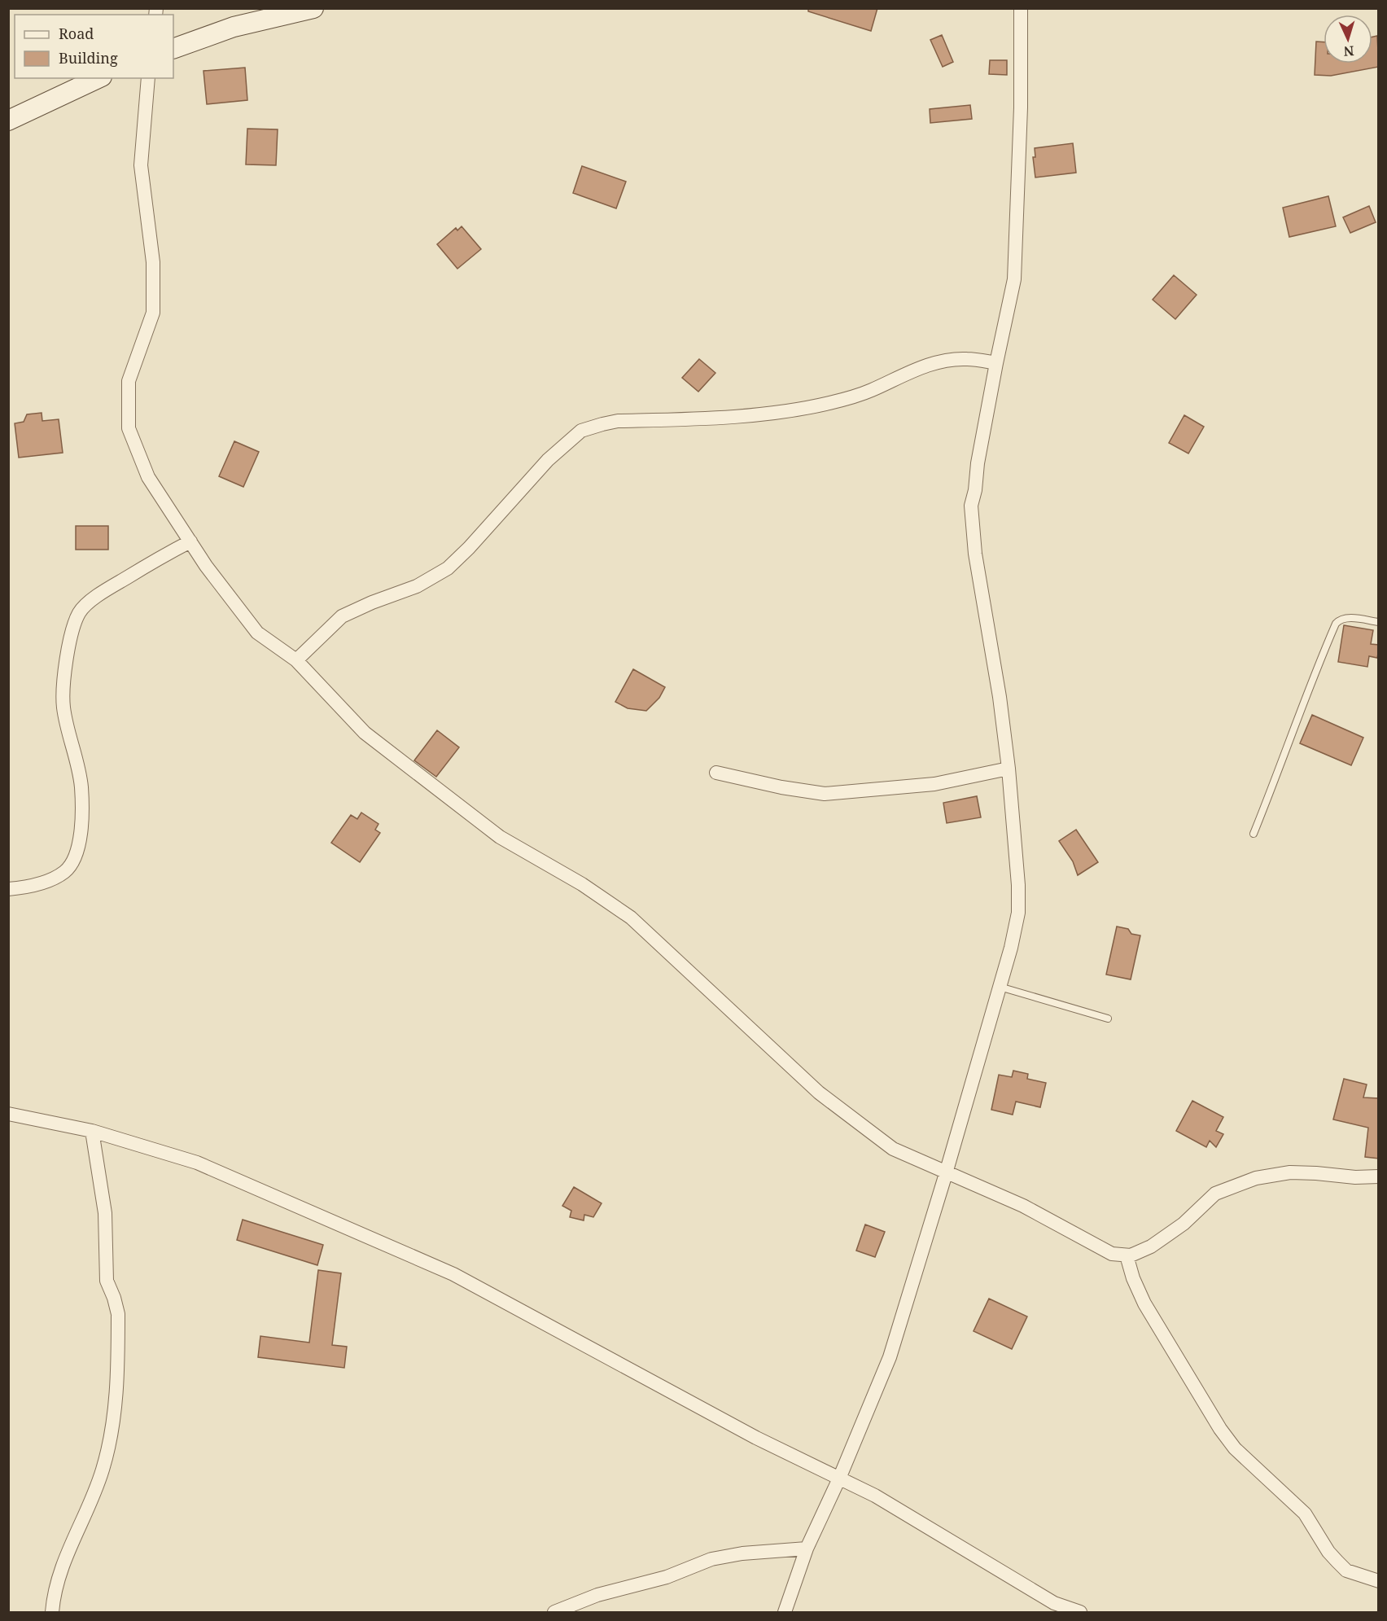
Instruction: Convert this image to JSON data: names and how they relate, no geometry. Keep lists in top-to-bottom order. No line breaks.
{"legend":["Road","Building"],"north":"bottom"}
